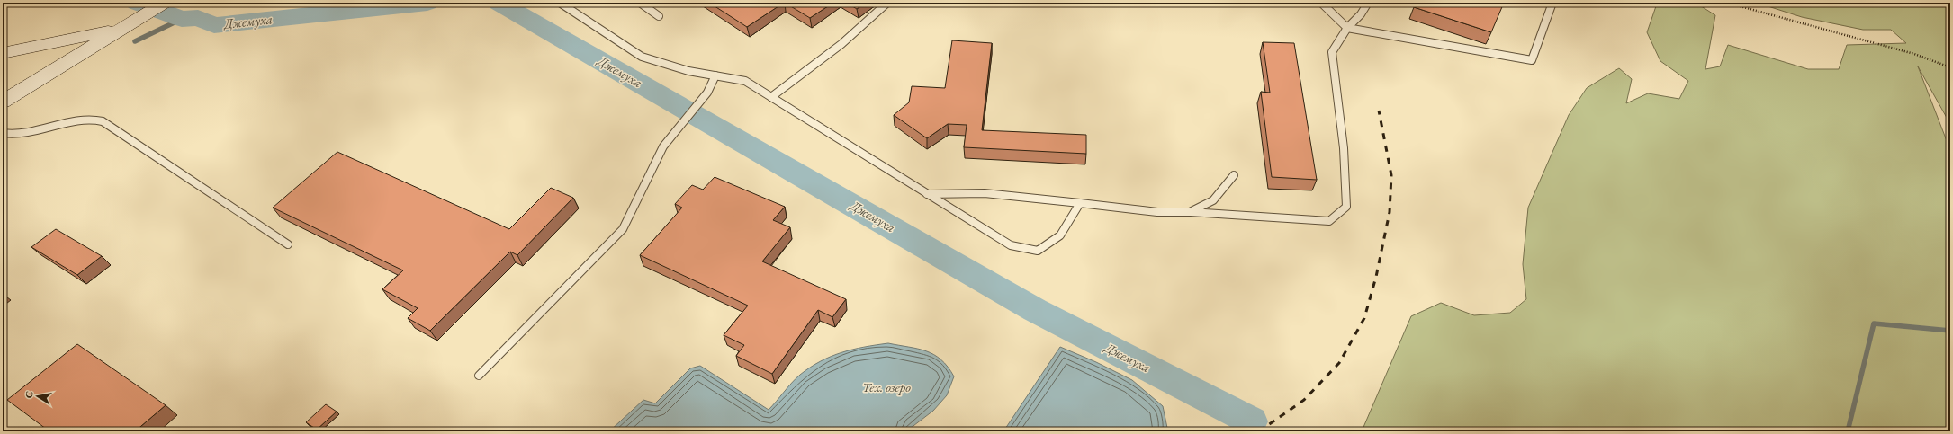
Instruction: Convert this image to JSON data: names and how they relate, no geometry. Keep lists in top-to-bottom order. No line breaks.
{"water":["Джемуха","Тех. озеро"],"north":"left"}
